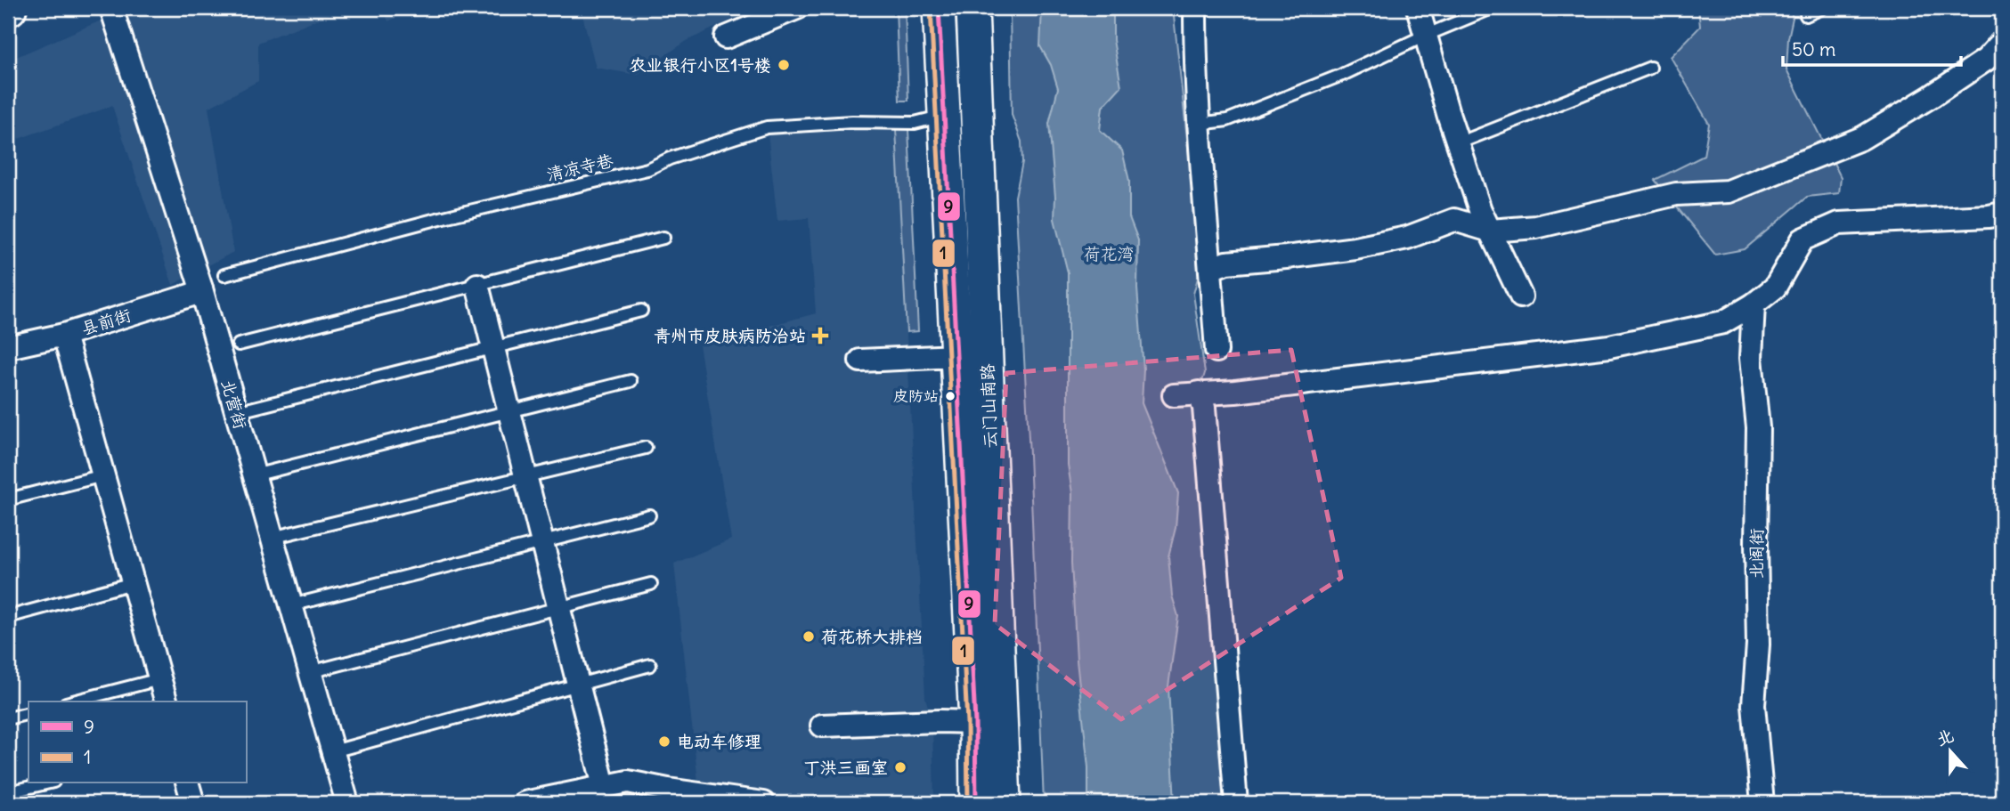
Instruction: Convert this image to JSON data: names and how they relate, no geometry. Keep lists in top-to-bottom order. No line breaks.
{"streets":{"main road":["云门山南路"],"street":["县前街","北营街","北阁街"],"lane":["清凉寺巷"]},"crossings":[["清凉寺巷","云门山南路"],["县前街","北营街"]],"parks":["荷花湾"],"places":{"other":["农业银行小区1号楼","皮防站","荷花桥大排档","电动车修理","丁洪三画室"],"health":["青州市皮肤病防治站"]},"lines":["transit line 9","transit line 1"],"legend":["9","1"],"scale_bar":"50 m","north":"top"}
